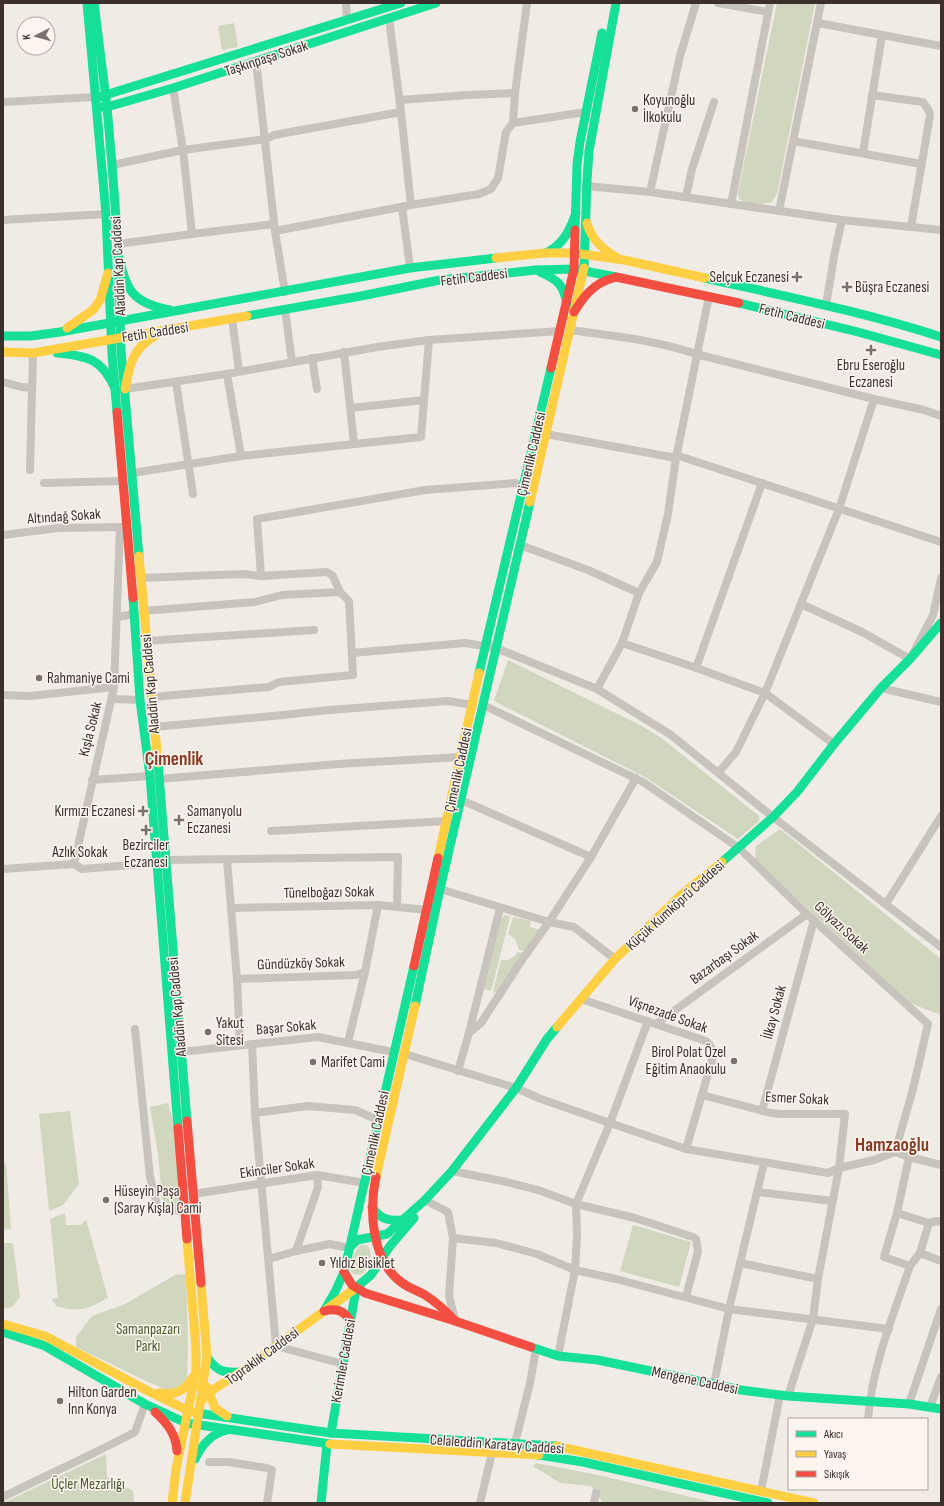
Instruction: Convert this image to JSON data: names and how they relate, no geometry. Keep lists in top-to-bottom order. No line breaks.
{"streets":{"street":["Taşkınpaşa Sokak","Aladdin Kap Caddesi","Fetih Caddesi","Çimenlik Caddesi","Altındağ Sokak","Kışla Sokak","Azlık Sokak","Tünelboğazı Sokak","Küçük Kumköprü Caddesi","Gölyazı Sokak","Bazarbaşı Sokak","Gündüzköy Sokak","İlkay Sokak","Vişnezade Sokak","Başar Sokak","Esmer Sokak","Ekinciler Sokak","Topraklık Caddesi","Kerimler Caddesi","Mengene Caddesi","Celaleddin Karatay Caddesi"]},"crossings":[["Taşkınpaşa Sokak","Aladdin Kap Caddesi"],["Aladdin Kap Caddesi","Fetih Caddesi"],["Aladdin Kap Caddesi","Altındağ Sokak"],["Aladdin Kap Caddesi","Kışla Sokak"],["Aladdin Kap Caddesi","Azlık Sokak"],["Aladdin Kap Caddesi","Başar Sokak"],["Aladdin Kap Caddesi","Ekinciler Sokak"],["Aladdin Kap Caddesi","Topraklık Caddesi"],["Aladdin Kap Caddesi","Celaleddin Karatay Caddesi"],["Fetih Caddesi","Çimenlik Caddesi"],["Çimenlik Caddesi","Tünelboğazı Sokak"],["Çimenlik Caddesi","Küçük Kumköprü Caddesi"],["Çimenlik Caddesi","Gölyazı Sokak"],["Çimenlik Caddesi","Başar Sokak"],["Çimenlik Caddesi","Ekinciler Sokak"],["Çimenlik Caddesi","Topraklık Caddesi"],["Çimenlik Caddesi","Mengene Caddesi"],["Altındağ Sokak","Kışla Sokak"],["Kışla Sokak","Azlık Sokak"],["Küçük Kumköprü Caddesi","Gölyazı Sokak"],["Küçük Kumköprü Caddesi","Vişnezade Sokak"],["Küçük Kumköprü Caddesi","Topraklık Caddesi"],["Küçük Kumköprü Caddesi","Kerimler Caddesi"],["Küçük Kumköprü Caddesi","Mengene Caddesi"],["Gölyazı Sokak","Bazarbaşı Sokak"],["Gölyazı Sokak","İlkay Sokak"],["Bazarbaşı Sokak","Vişnezade Sokak"],["İlkay Sokak","Esmer Sokak"],["Vişnezade Sokak","Esmer Sokak"],["Kerimler Caddesi","Mengene Caddesi"],["Kerimler Caddesi","Celaleddin Karatay Caddesi"]],"districts":["Çimenlik","Hamzaoğlu"],"parks":["Samanpazarı Parkı","Üçler Mezarlığı"],"places":{"other":["Koyunoğlu İlkokulu","Rahmaniye Cami","Yakut Sitesi","Birol Polat Özel Eğitim Anaokulu","Marifet Cami","Hüseyin Paşa (Saray Kışla) Cami","Yıldız Bisiklet","Hilton Garden Inn Konya"],"health":["Selçuk Eczanesi","Büşra Eczanesi","Ebru Eseroğlu Eczanesi","Kırmızı Eczanesi","Samanyolu Eczanesi","Bezirciler Eczanesi"]},"legend":["Akıcı","Yavaş","Sıkışık"],"north":"left"}
